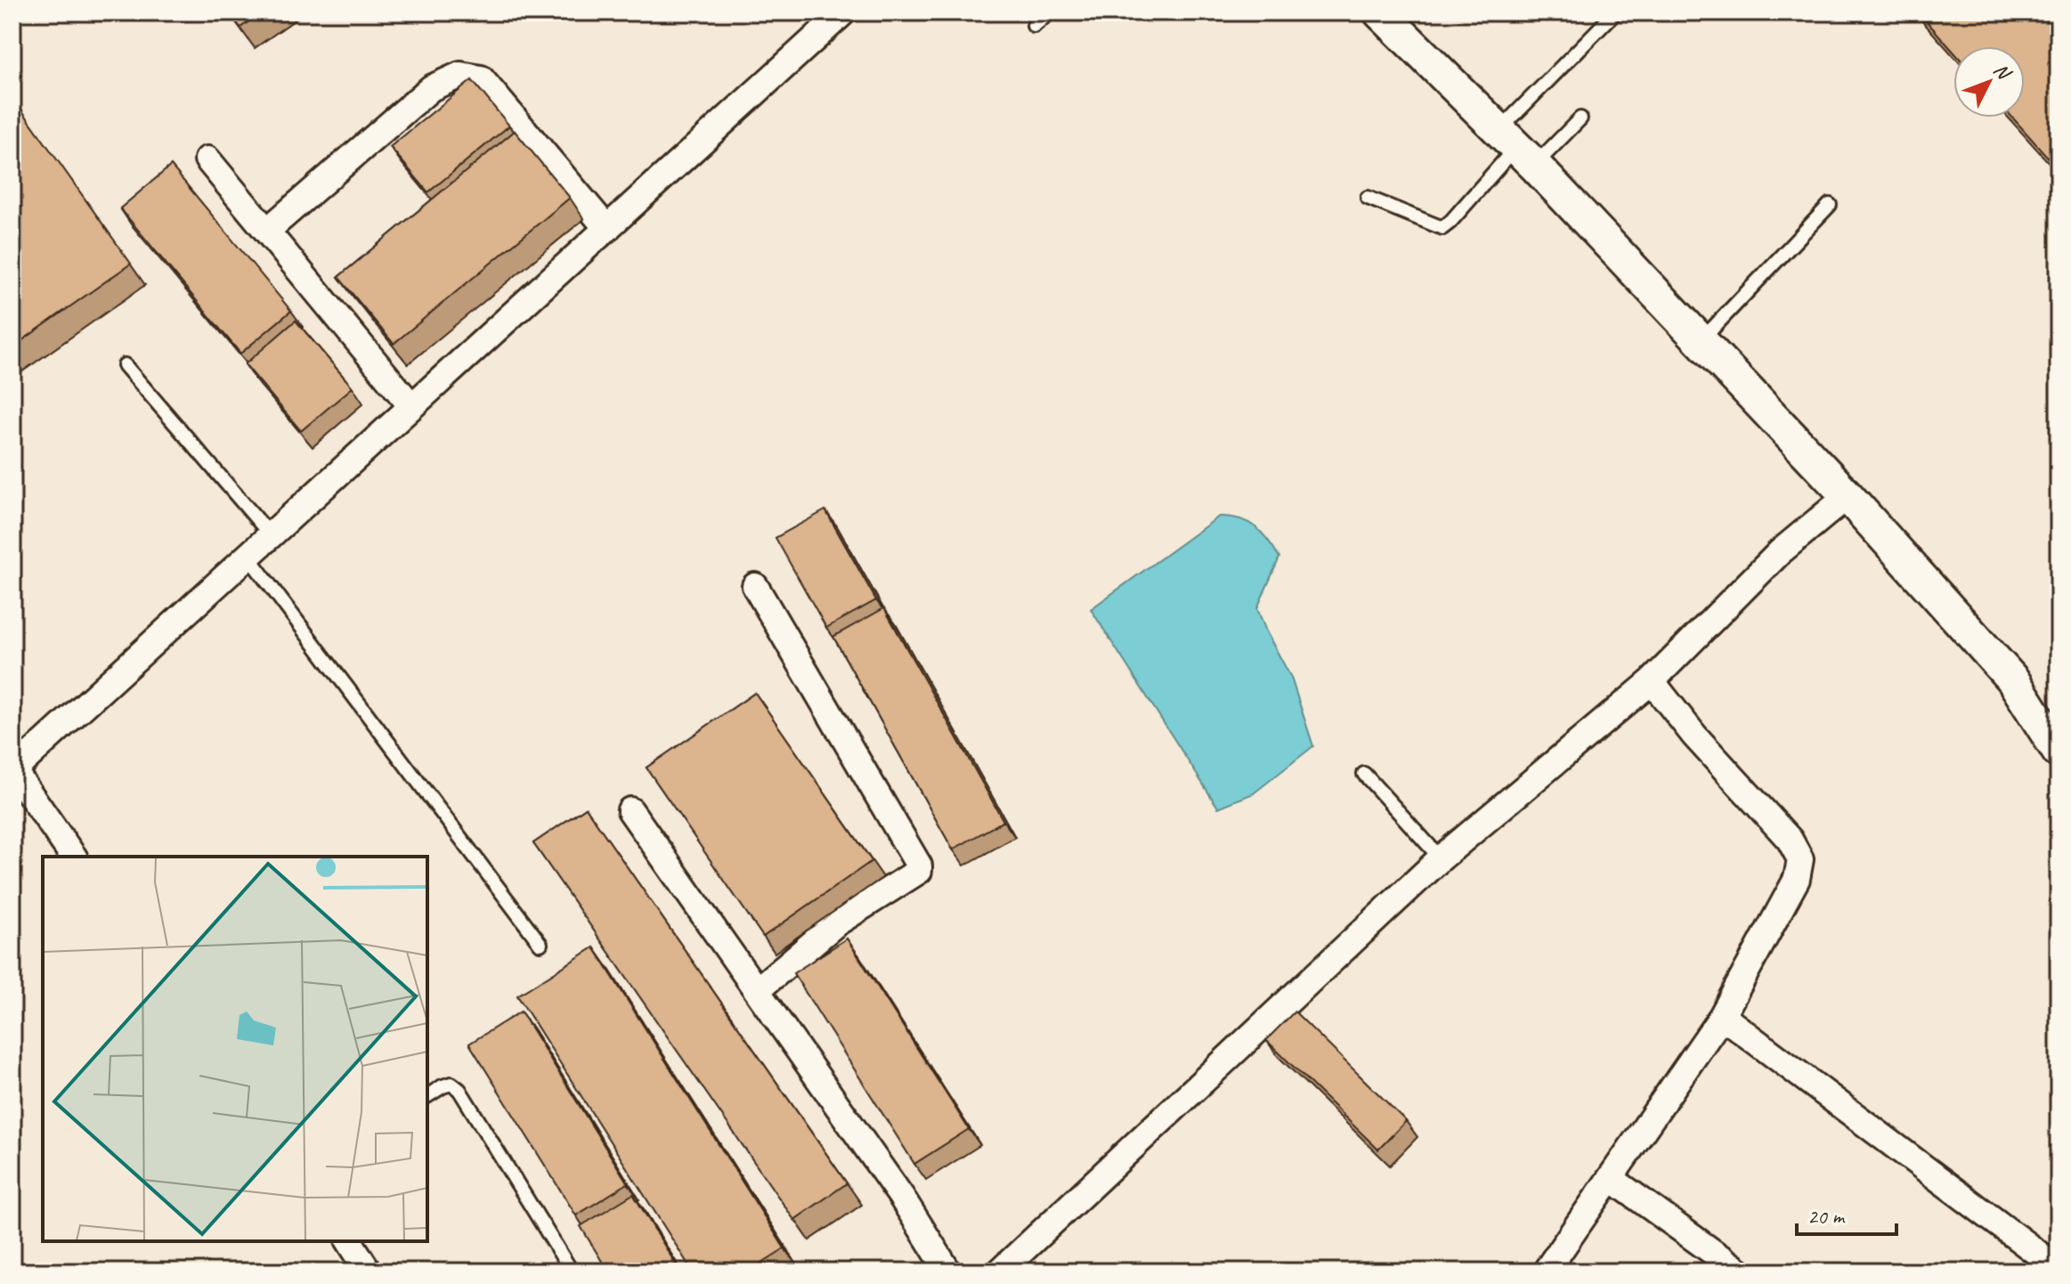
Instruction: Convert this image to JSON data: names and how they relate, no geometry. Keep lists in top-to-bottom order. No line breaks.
{"scale_bar":"20 m","north":"top right"}
